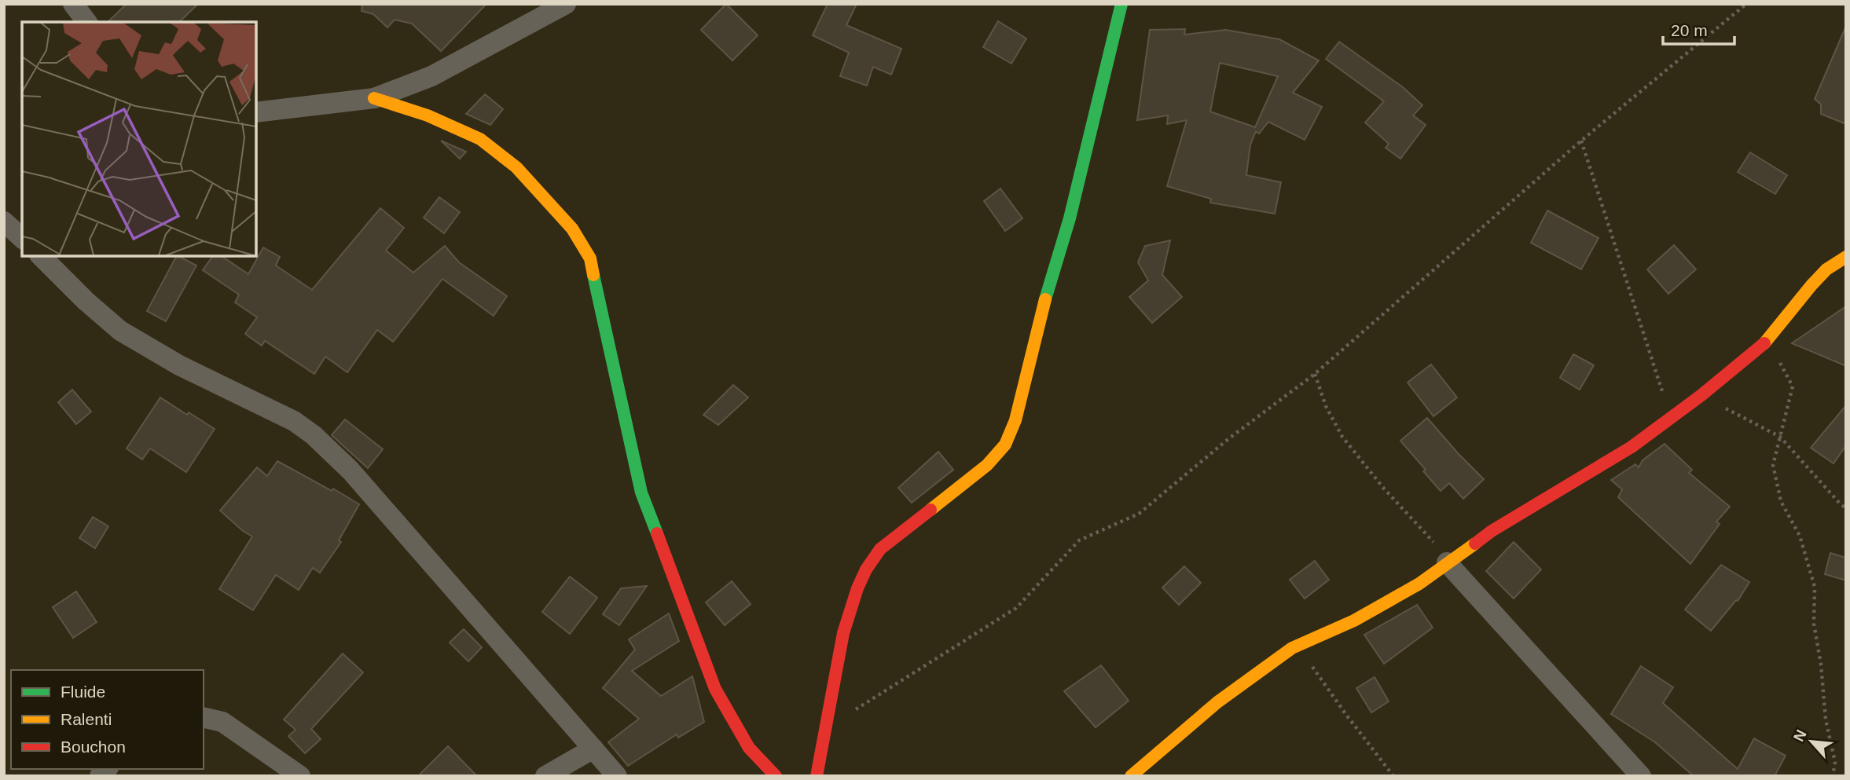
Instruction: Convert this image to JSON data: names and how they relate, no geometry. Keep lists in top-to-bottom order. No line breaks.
{"legend":["Fluide","Ralenti","Bouchon"],"scale_bar":"20 m","north":"top left"}
